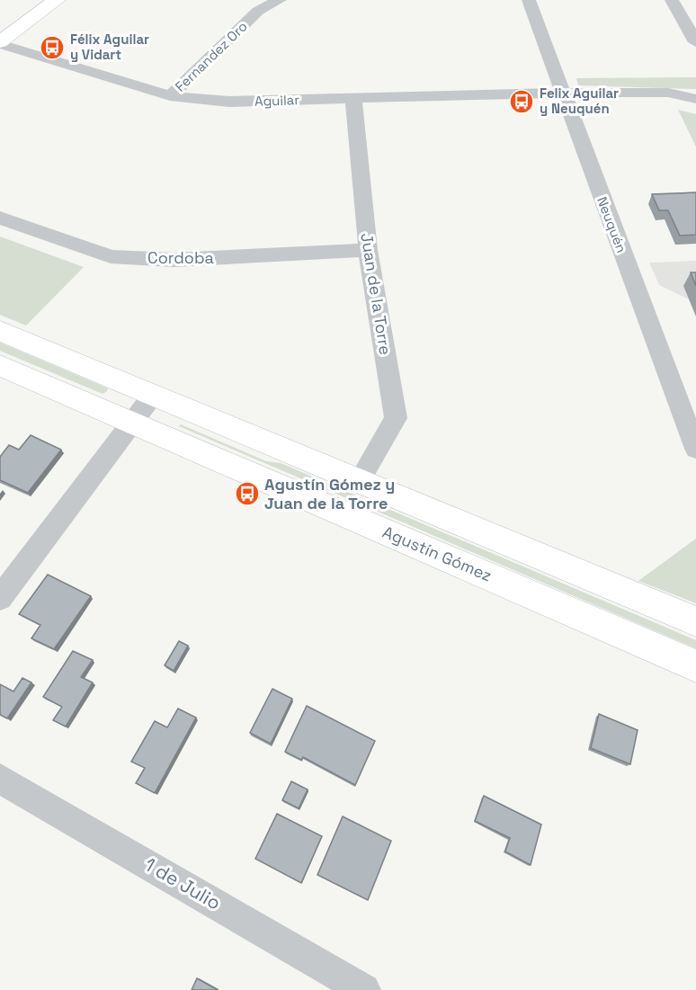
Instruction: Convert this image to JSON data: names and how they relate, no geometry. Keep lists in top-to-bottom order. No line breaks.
{"streets":{"main road":["Agustín Gómez"],"street":["Fernandez Oro","Aguilar","Neuquén","Cordoba","Juan de la Torre","1 de Julio"]},"crossings":[["Fernandez Oro","Aguilar"],["Aguilar","Neuquén"],["Aguilar","Juan de la Torre"],["Cordoba","Juan de la Torre"]],"places":{"bus stop":["Félix Aguilar y Vidart","Felix Aguilar y Neuquén","Agustín Gómez y Juan de la Torre"]}}
